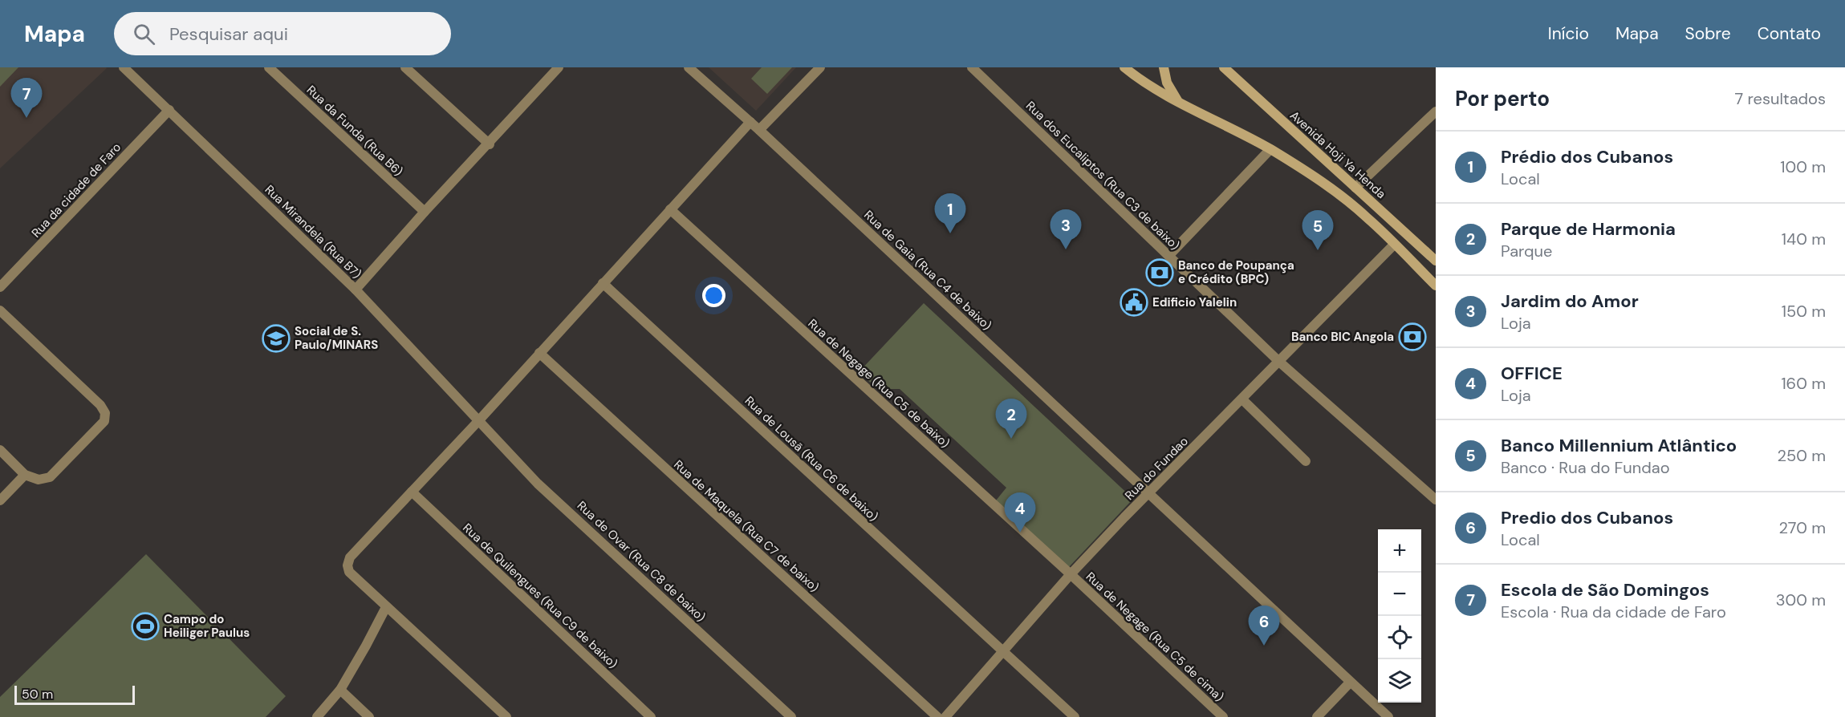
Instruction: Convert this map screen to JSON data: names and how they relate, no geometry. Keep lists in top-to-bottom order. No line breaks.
{"streets":{"main road":["Avenida Hoji Ya Henda"],"street":["Rua da Funda (Rua B6)","Rua dos Eucaliptos (Rua C3 de baixo)","Rua da cidade de Faro","Rua Mirandela (Rua B7)","Rua de Gaia (Rua C4 de baixo)","Rua de Negage (Rua C5 de baixo)","Rua de Lousã (Rua C6 de baixo)","Rua do Fundao","Rua de Maquela (Rua C7 de baixo)","Rua de Ovar (Rua C8 de baixo)","Rua de Quilengues (Rua C9 de baixo)","Rua de Negage (Rua C5 de cima)"]},"crossings":[["Rua dos Eucaliptos (Rua C3 de baixo)","Rua do Fundao"],["Rua da cidade de Faro","Rua Mirandela (Rua B7)"],["Rua Mirandela (Rua B7)","Rua de Ovar (Rua C8 de baixo)"],["Rua de Gaia (Rua C4 de baixo)","Rua do Fundao"],["Rua de Negage (Rua C5 de baixo)","Rua do Fundao"],["Rua de Negage (Rua C5 de baixo)","Rua de Negage (Rua C5 de cima)"],["Rua de Lousã (Rua C6 de baixo)","Rua do Fundao"],["Rua do Fundao","Rua de Negage (Rua C5 de cima)"]],"places":{"bank":["Banco de Poupança e Crédito (BPC)","Banco BIC Angola"],"public building":["Edificio Yalelin"],"school or university":["Social de S. Paulo/MINARS"],"sports":["Campo do Heiliger Paulus"]},"scale_bar":"50 m","page":{"header":"Mapa","search":"Pesquisar aqui","nav":["Início","Mapa","Sobre","Contato"],"heading":["Por perto","7 resultados"],"pins":["7","1","3","5","2","4","6"],"list":[{"mark":"1","name":"Prédio dos Cubanos","note":"Local","value":"100 m"},{"mark":"2","name":"Parque de Harmonia","note":"Parque","value":"140 m"},{"mark":"3","name":"Jardim do Amor","note":"Loja","value":"150 m"},{"mark":"4","name":"OFFICE","note":"Loja","value":"160 m"},{"mark":"5","name":"Banco Millennium Atlântico","note":"Banco · Rua do Fundao","value":"250 m"},{"mark":"6","name":"Predio dos Cubanos","note":"Local","value":"270 m"},{"mark":"7","name":"Escola de São Domingos","note":"Escola · Rua da cidade de Faro","value":"300 m"}],"map_buttons":["+","−"],"scale":"50 m"}}
